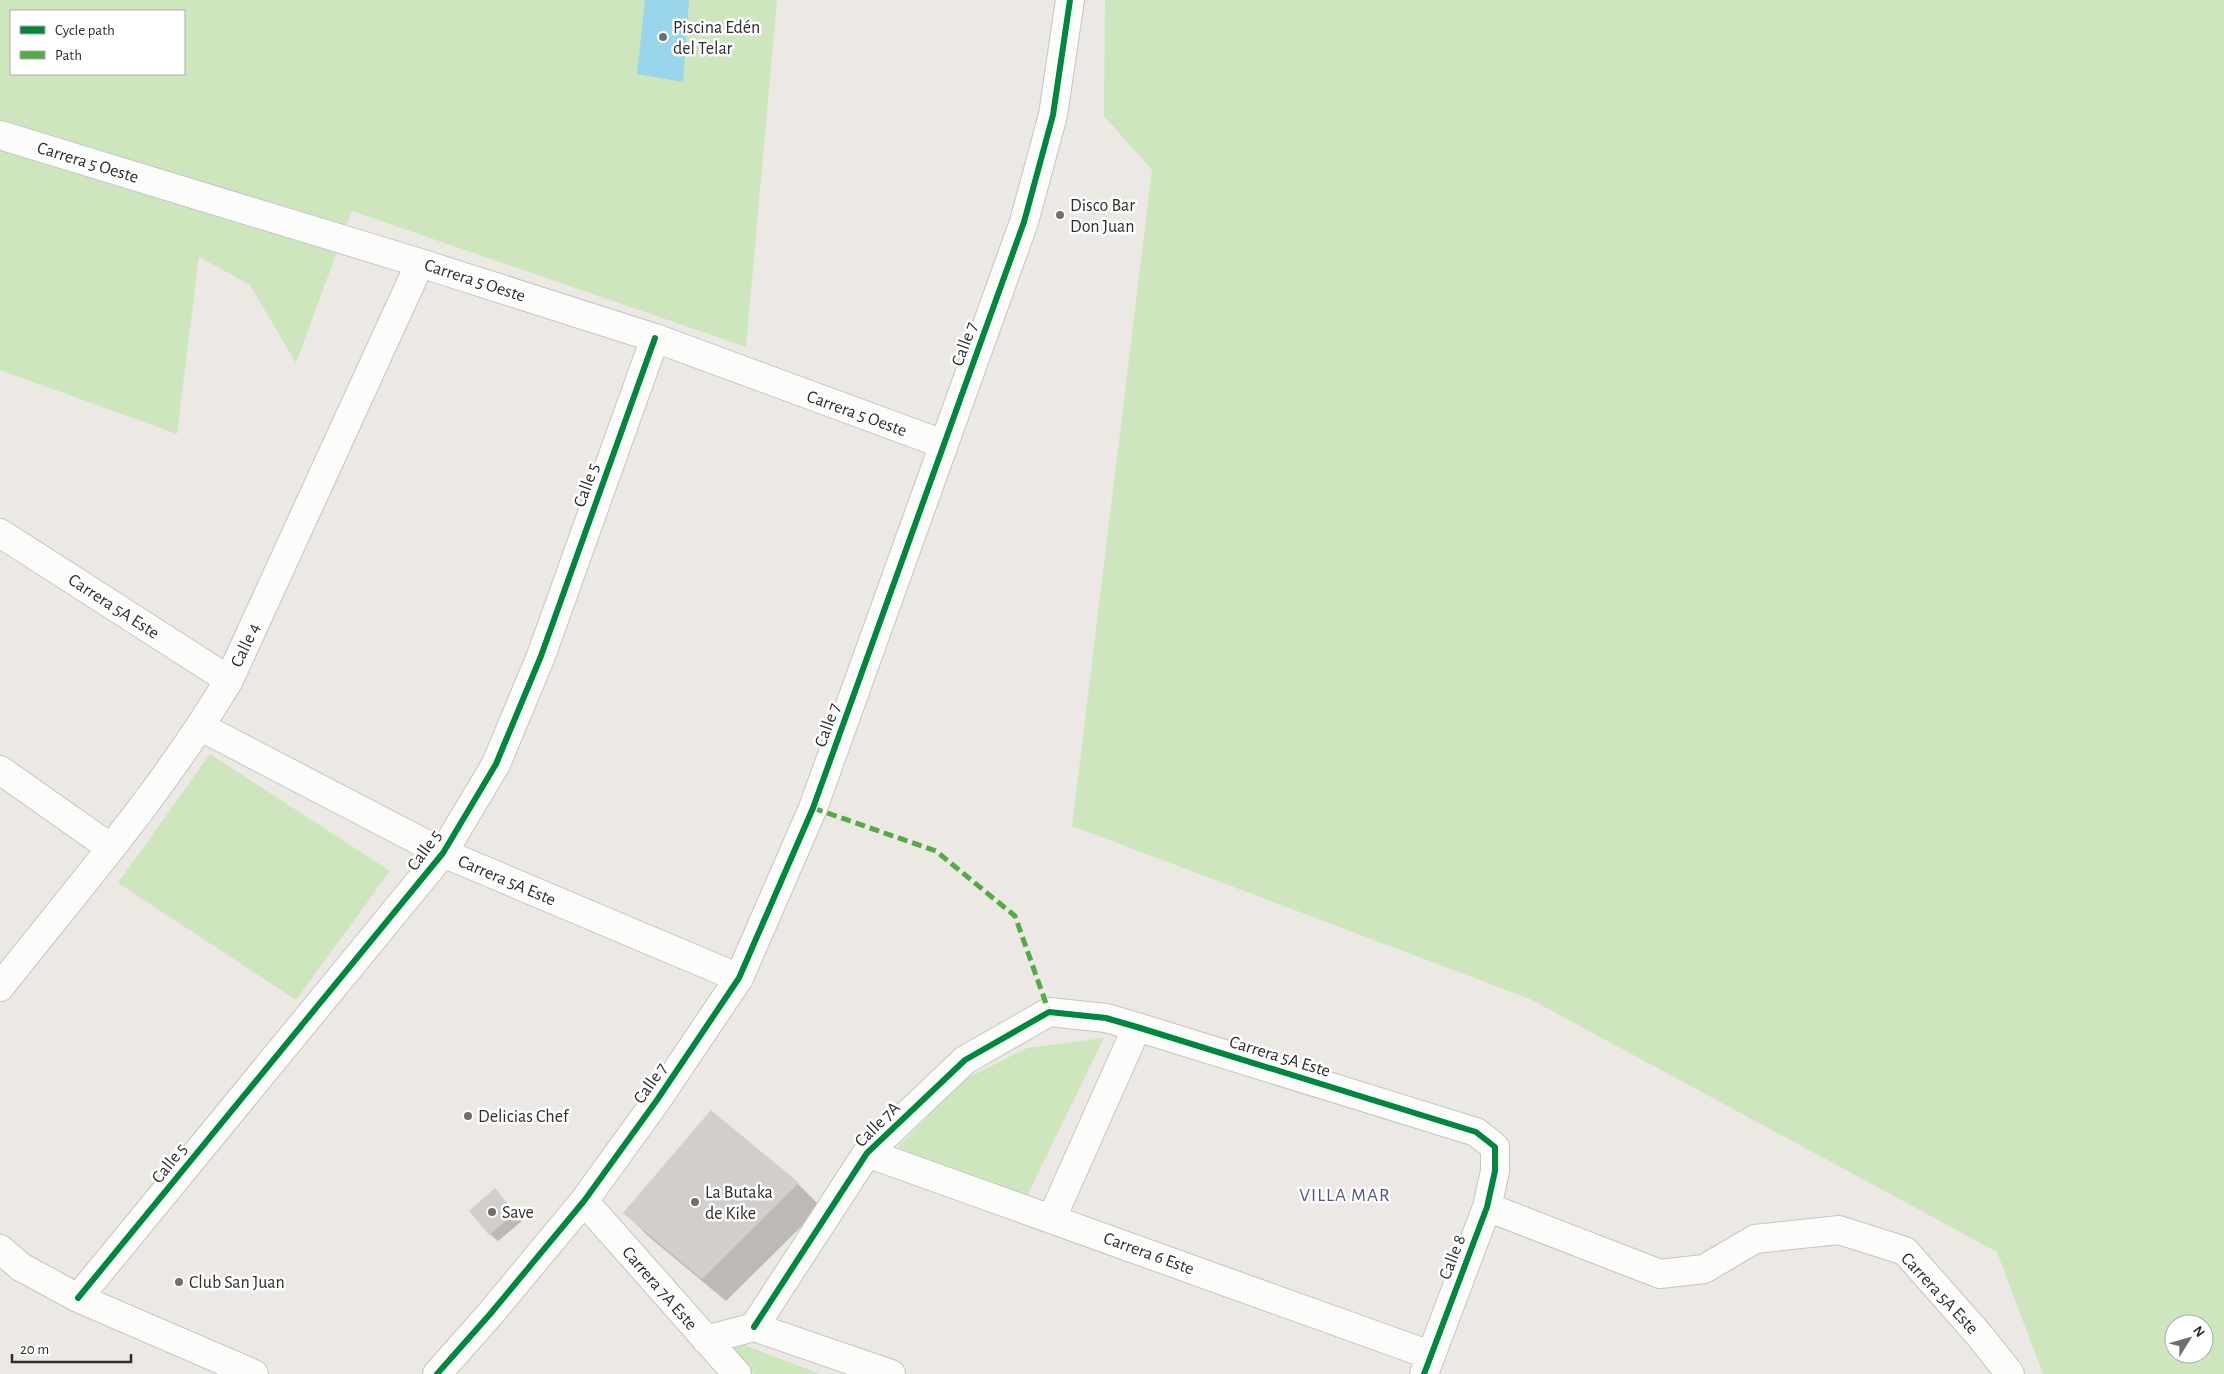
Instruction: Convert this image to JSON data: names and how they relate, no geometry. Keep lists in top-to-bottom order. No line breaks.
{"streets":{"street":["Carrera 5 Oeste","Calle 7","Calle 5","Carrera 5A Este","Calle 4","Calle 7A","Carrera 6 Este","Calle 8","Carrera 7A Este"]},"crossings":[["Carrera 5 Oeste","Calle 7"],["Carrera 5 Oeste","Calle 5"],["Carrera 5 Oeste","Calle 4"],["Calle 7","Carrera 5A Este"],["Calle 7","Carrera 7A Este"],["Calle 5","Carrera 5A Este"],["Carrera 5A Este","Calle 4"],["Carrera 5A Este","Calle 7A"],["Carrera 5A Este","Calle 8"],["Calle 7A","Carrera 6 Este"],["Carrera 6 Este","Calle 8"]],"districts":["VILLA MAR"],"places":["Piscina Edén del Telar","Disco Bar Don Juan","Delicias Chef","La Butaka de Kike","Save","Club San Juan"],"legend":["Cycle path","Path"],"scale_bar":"20 m","north":"top right"}
